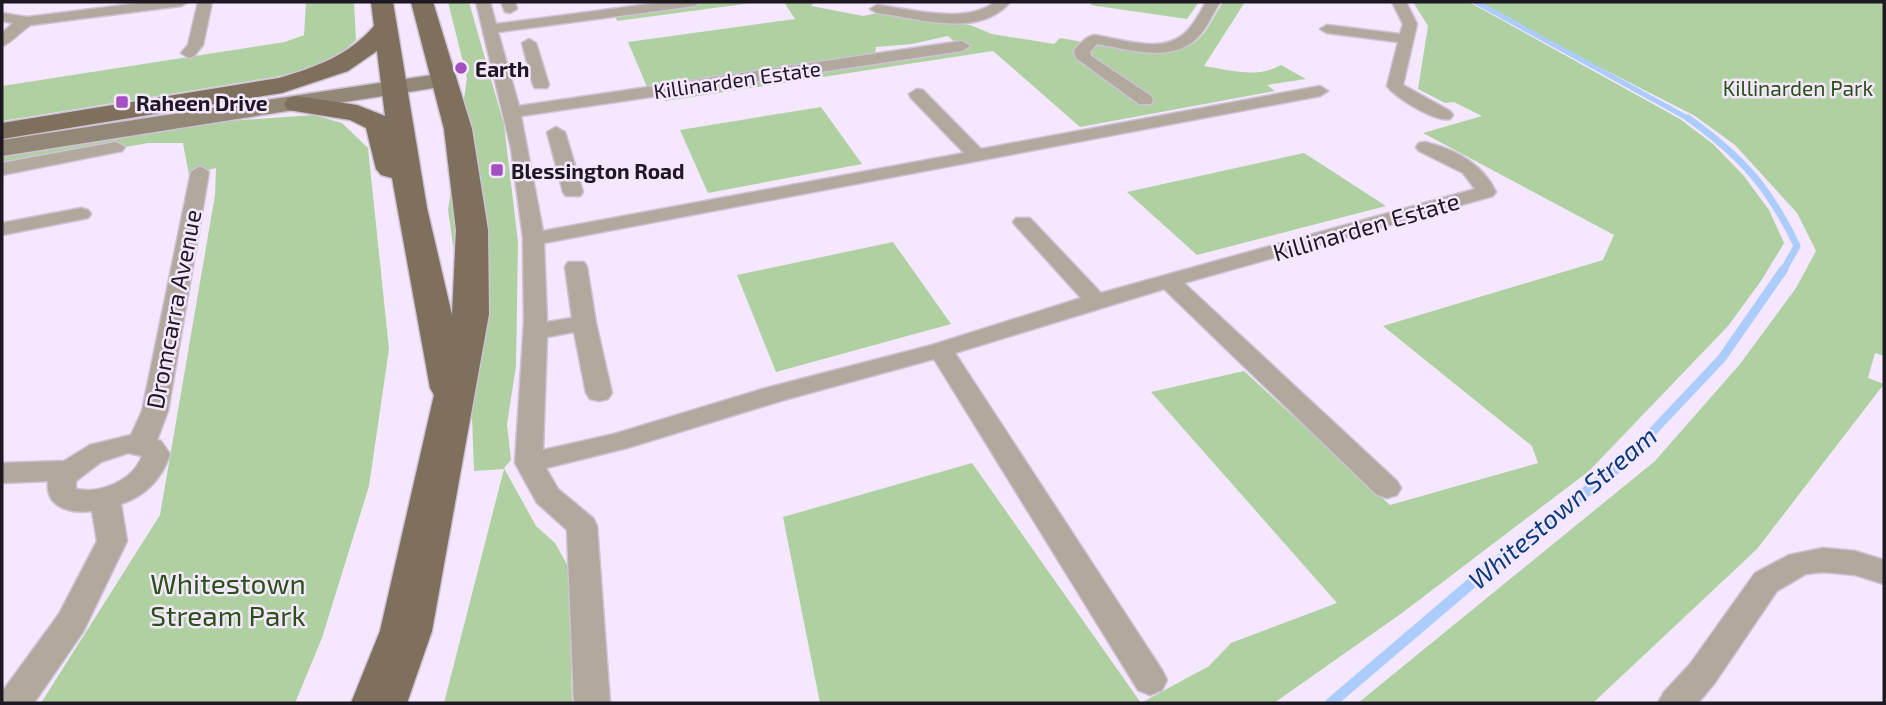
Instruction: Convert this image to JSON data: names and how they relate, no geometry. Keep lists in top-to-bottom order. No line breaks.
{"streets":{"street":["Killinarden Estate","Dromcarra Avenue"]},"water":["Whitestown Stream"],"parks":["Killinarden Park","Whitestown Stream Park"],"places":{"other":["Earth"],"transit":["Raheen Drive","Blessington Road"]}}
